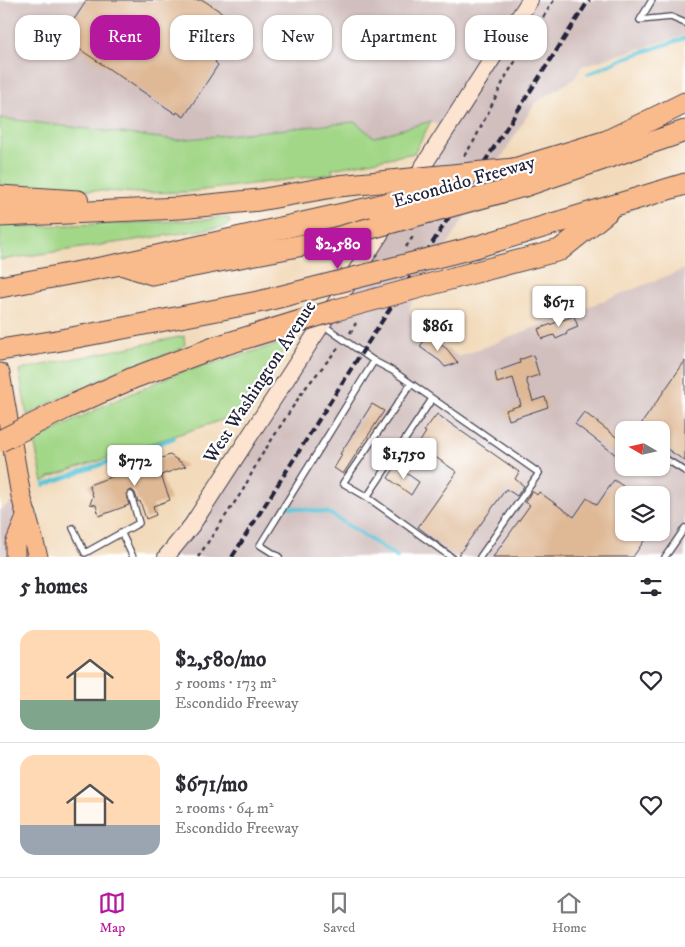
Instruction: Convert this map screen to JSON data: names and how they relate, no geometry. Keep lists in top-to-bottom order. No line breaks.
{"streets":{"highway":["Escondido Freeway"],"street":["West Washington Avenue"]},"north":"left","page":{"chip":["Buy","Rent","Filters","New","Apartment","House"],"price":["$2,580","$671","$861","$1,750","$772"],"heading":"5 homes","list":[{"name":"$2,580/mo","note":"5 rooms · 173 m² · Escondido Freeway"},{"name":"$671/mo","note":"2 rooms · 64 m² · Escondido Freeway"}],"tabs":["Map","Saved","Home"]}}
